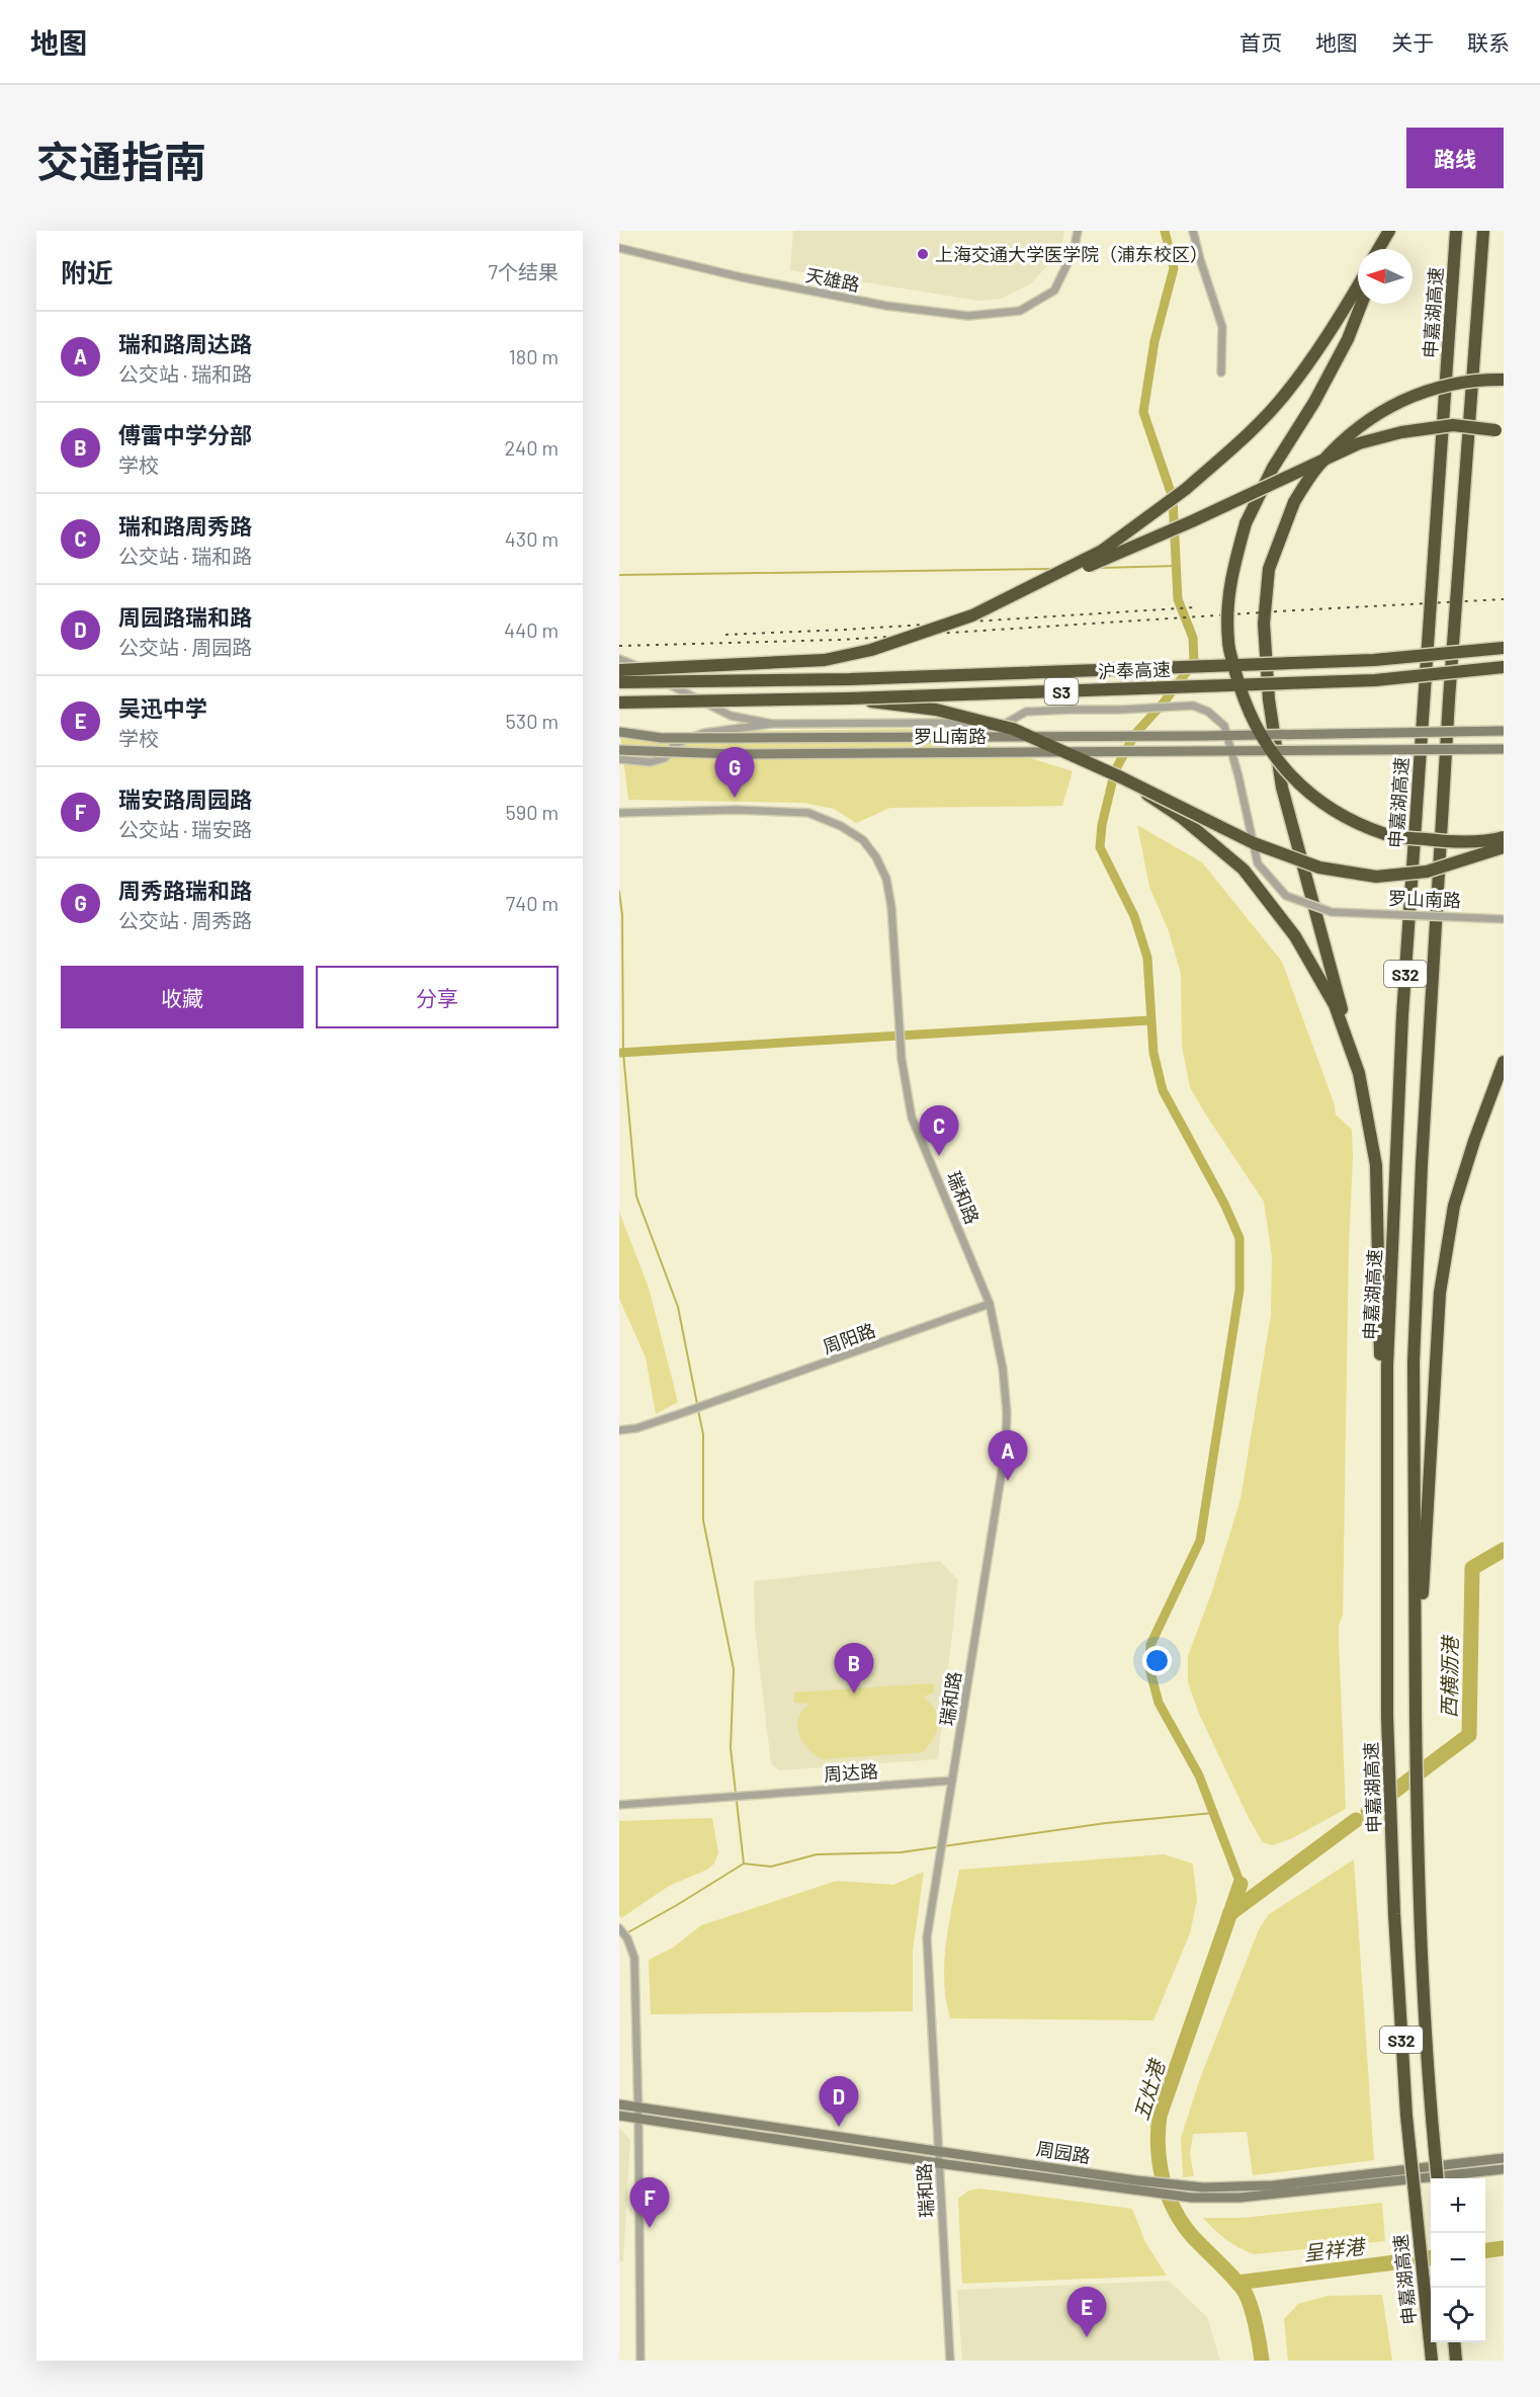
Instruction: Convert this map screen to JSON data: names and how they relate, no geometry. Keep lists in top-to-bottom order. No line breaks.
{"streets":{"highway":["申嘉湖高速","沪奉高速","S3","S32"],"street":["天雄路","罗山南路","瑞和路","周阳路","周达路","周园路"]},"crossings":[["瑞和路","周阳路"],["瑞和路","周达路"],["瑞和路","周园路"]],"water":["西横沥港","五灶港","呈祥港"],"places":["上海交通大学医学院（浦东校区）"],"north":"left","page":{"header":"地图","nav":["首页","地图","关于","联系"],"title":"交通指南","buttons":["路线",["收藏","分享"]],"heading":["附近","7个结果"],"list":[{"mark":"A","name":"瑞和路周达路","note":"公交站 · 瑞和路","value":"180 m"},{"mark":"B","name":"傅雷中学分部","note":"学校","value":"240 m"},{"mark":"C","name":"瑞和路周秀路","note":"公交站 · 瑞和路","value":"430 m"},{"mark":"D","name":"周园路瑞和路","note":"公交站 · 周园路","value":"440 m"},{"mark":"E","name":"吴迅中学","note":"学校","value":"530 m"},{"mark":"F","name":"瑞安路周园路","note":"公交站 · 瑞安路","value":"590 m"},{"mark":"G","name":"周秀路瑞和路","note":"公交站 · 周秀路","value":"740 m"}],"pins":["G","C","A","B","D","F","E"],"map_buttons":["+","−"]}}
